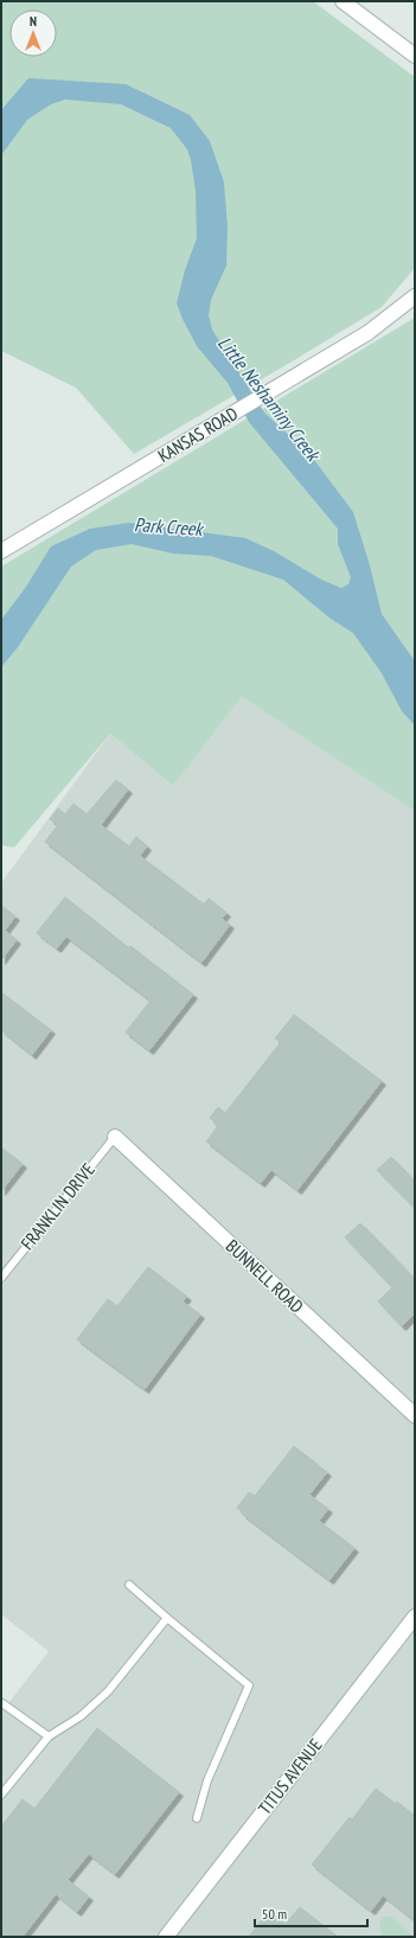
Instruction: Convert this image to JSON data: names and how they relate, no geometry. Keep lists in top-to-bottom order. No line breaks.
{"streets":{"street":["KANSAS ROAD","BUNNELL ROAD","TITUS AVENUE"],"lane":["FRANKLIN DRIVE"]},"crossings":[["FRANKLIN DRIVE","BUNNELL ROAD"]],"water":["Little Neshaminy Creek","Park Creek"],"scale_bar":"50 m","north":"top"}
